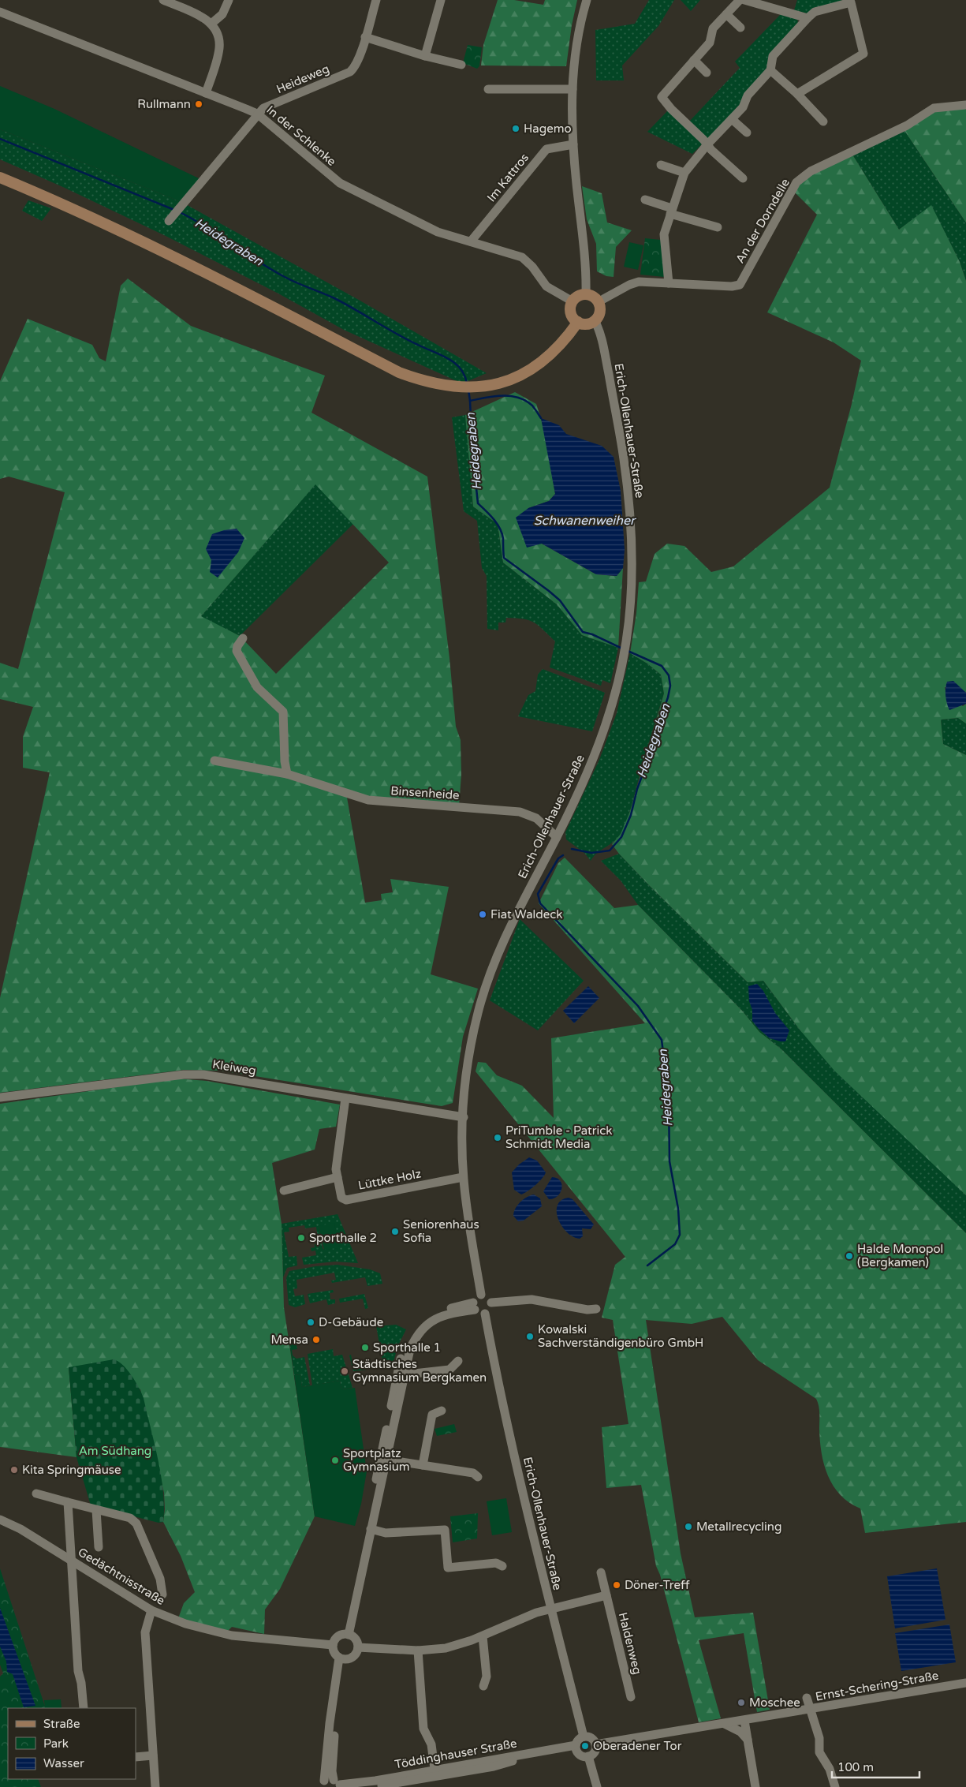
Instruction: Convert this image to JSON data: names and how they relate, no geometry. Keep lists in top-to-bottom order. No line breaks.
{"streets":{"street":["Heideweg","In der Schlenke","Im Kattros","An der Dorndelle","Erich-Ollenhauer-Straße","Binsenheide","Kleiweg","Lüttke Holz","Gedächtnisstraße","Haldenweg","Ernst-Schering-Straße","Töddinghauser Straße"]},"crossings":[["Heideweg","In der Schlenke"],["In der Schlenke","Im Kattros"],["In der Schlenke","An der Dorndelle"],["In der Schlenke","Erich-Ollenhauer-Straße"],["An der Dorndelle","Erich-Ollenhauer-Straße"],["Erich-Ollenhauer-Straße","Binsenheide"],["Erich-Ollenhauer-Straße","Kleiweg"],["Erich-Ollenhauer-Straße","Lüttke Holz"],["Erich-Ollenhauer-Straße","Ernst-Schering-Straße"],["Erich-Ollenhauer-Straße","Töddinghauser Straße"],["Kleiweg","Lüttke Holz"],["Ernst-Schering-Straße","Töddinghauser Straße"]],"water":["Heidegraben","Schwanenweiher"],"parks":["Am Südhang"],"places":["Rullmann","Hagemo","Fiat Waldeck","PriTumble - Patrick Schmidt Media","Seniorenhaus Sofia","Sporthalle 2","Halde Monopol (Bergkamen)","D-Gebäude","Kowalski Sachverständigenbüro GmbH","Mensa","Sporthalle 1","Städtisches Gymnasium Bergkamen","Sportplatz Gymnasium","Kita Springmäuse","Metallrecycling","Döner-Treff","Moschee","Oberadener Tor"],"legend":["Straße","Park","Wasser"],"scale_bar":"100 m"}
